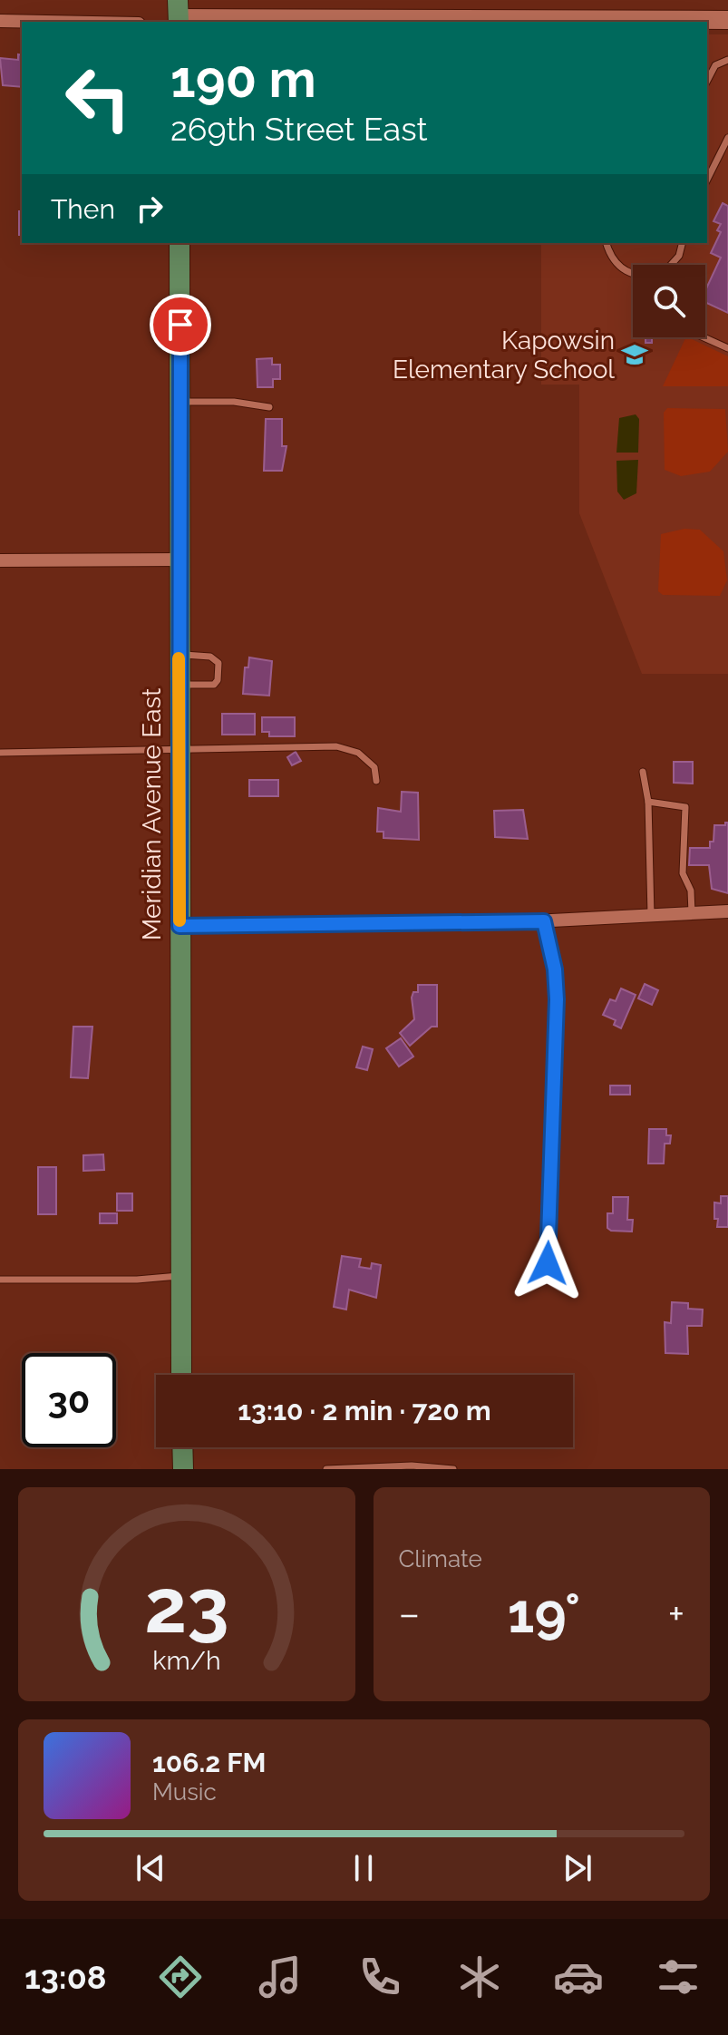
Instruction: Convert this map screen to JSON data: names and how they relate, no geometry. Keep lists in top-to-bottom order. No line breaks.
{"streets":{"main road":["Meridian Avenue East"]},"places":{"school or university":["Kapowsin Elementary School"]},"page":{"turn":["190 m","269th Street East"],"then":"Then","limit":"30","trip":"13:10 · 2 min · 720 m","tile":"Climate","heat":["−","19°","+"],"song":["106.2 FM","Music"],"tabs":"13:08","gauge":["23","km/h"]}}
